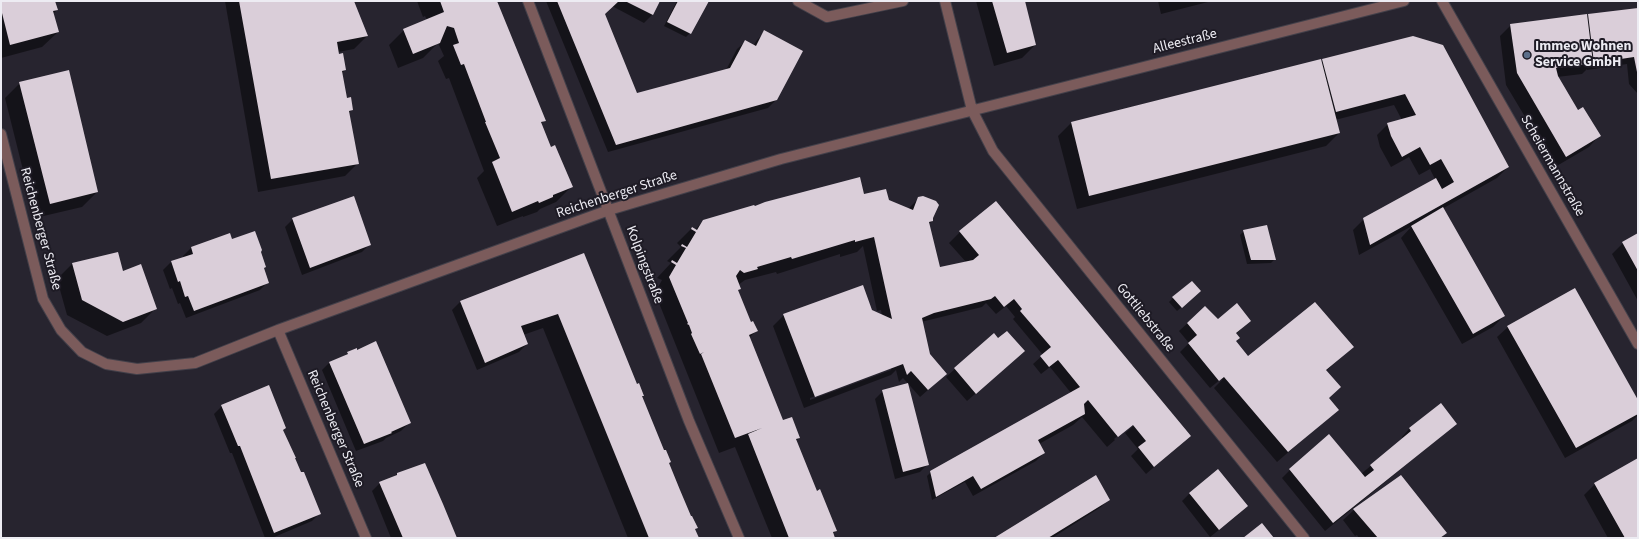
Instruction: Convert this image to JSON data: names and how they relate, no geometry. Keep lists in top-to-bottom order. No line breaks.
{"streets":{"street":["Alleestraße","Scheiermannstraße","Reichenberger Straße","Kolpingstraße","Gottliebstraße"]},"crossings":[["Alleestraße","Reichenberger Straße"],["Alleestraße","Gottliebstraße"],["Reichenberger Straße","Kolpingstraße"],["Reichenberger Straße","Gottliebstraße"]],"places":["Immeo Wohnen Service GmbH"]}
